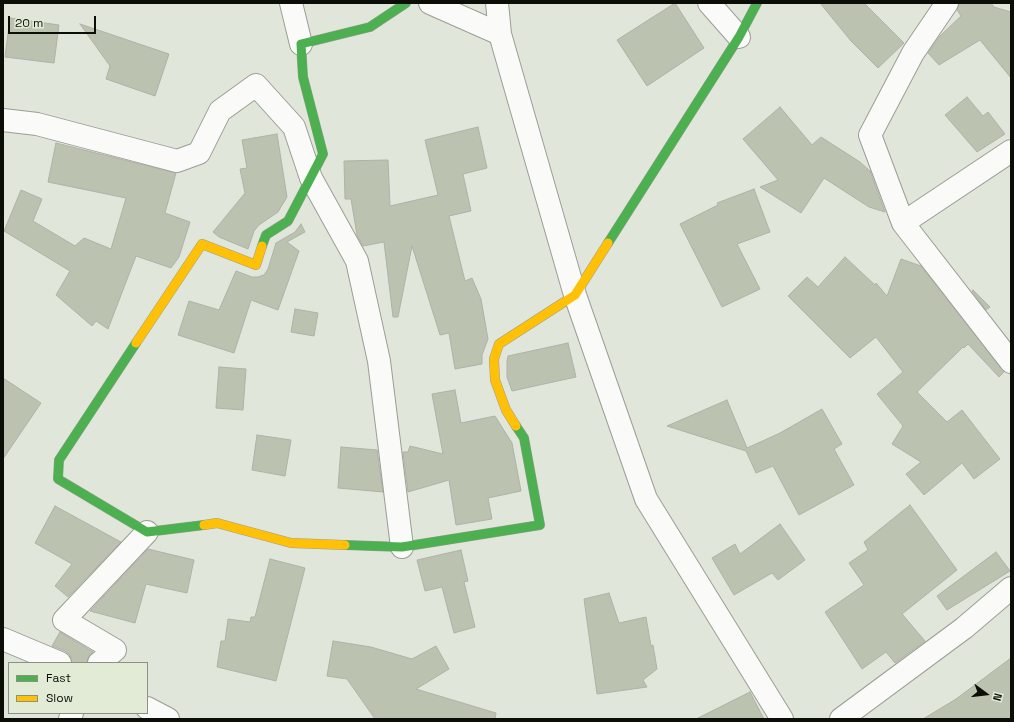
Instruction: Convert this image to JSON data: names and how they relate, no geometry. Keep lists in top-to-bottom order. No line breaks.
{"legend":["Fast","Slow"],"scale_bar":"20 m","north":"right"}
